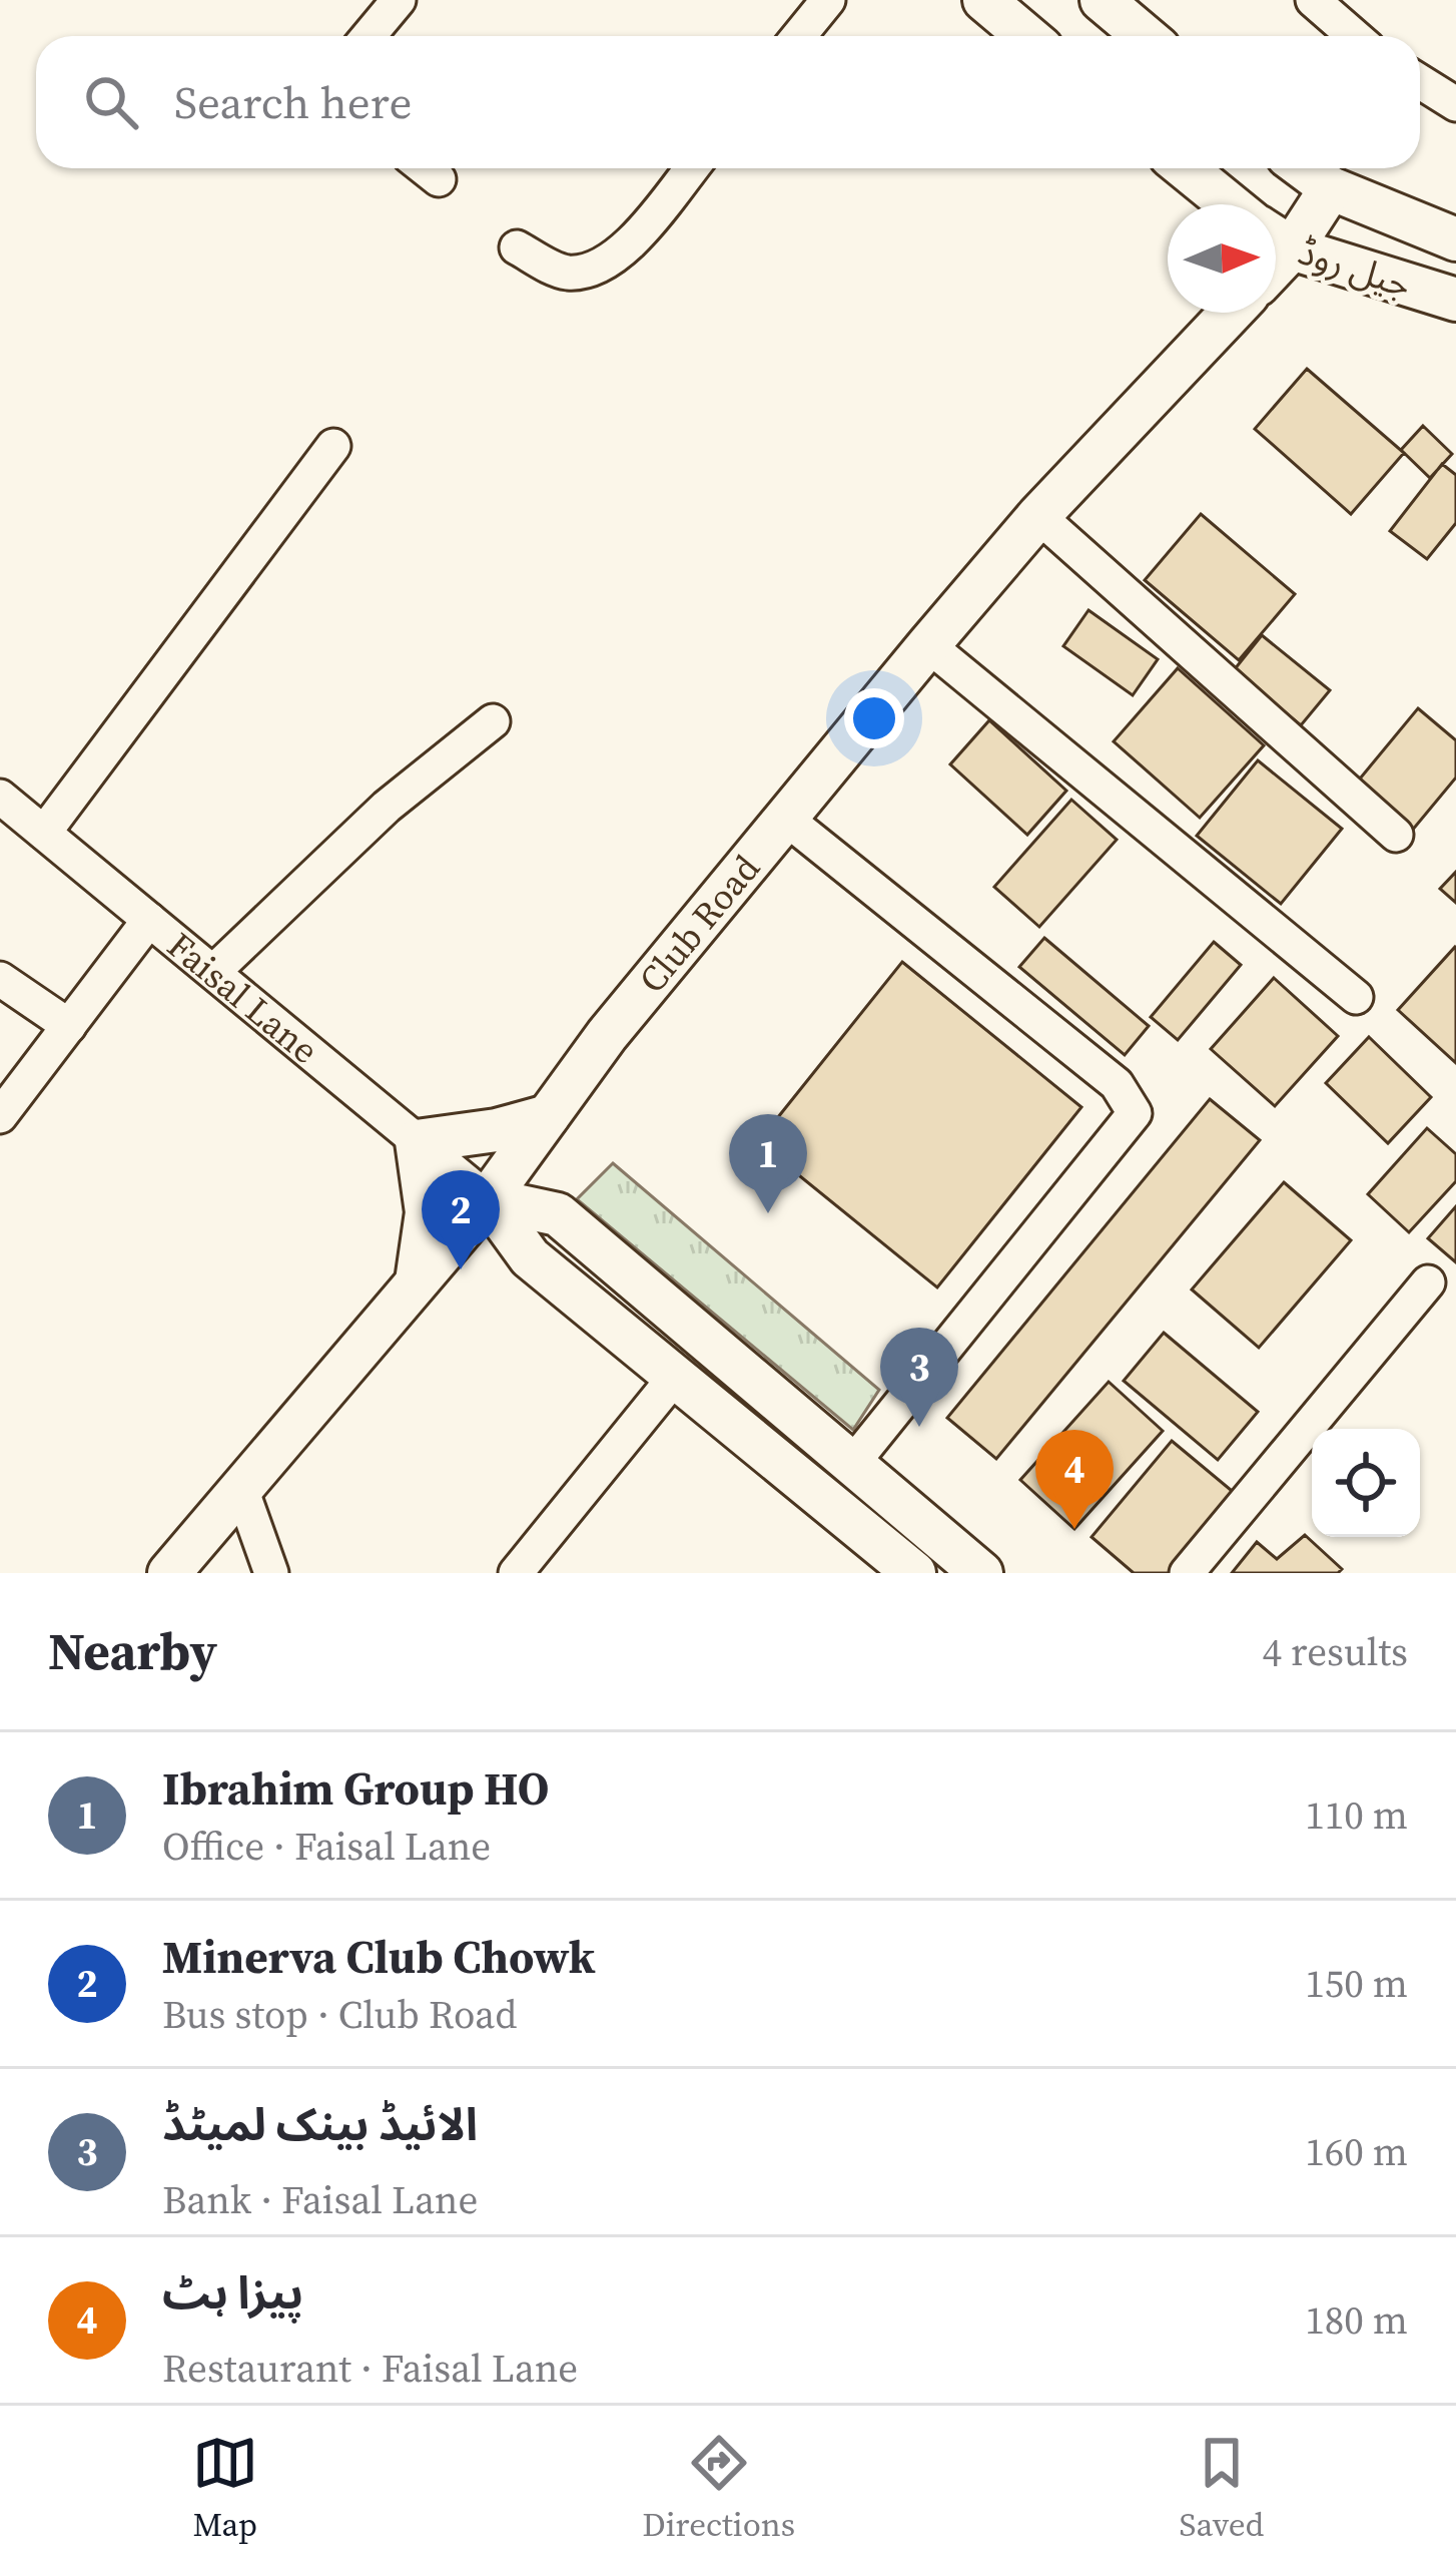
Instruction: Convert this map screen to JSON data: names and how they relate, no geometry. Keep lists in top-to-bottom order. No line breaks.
{"streets":{"main road":["جیل روڈ","Club Road","Faisal Lane"]},"crossings":[["Club Road","Faisal Lane"]],"north":"right","page":{"search":"Search here","pins":["1","2","3","4"],"heading":["Nearby","4 results"],"list":[{"mark":"1","name":"Ibrahim Group HO","note":"Office · Faisal Lane","value":"110 m"},{"mark":"2","name":"Minerva Club Chowk","note":"Bus stop · Club Road","value":"150 m"},{"mark":"3","name":"الائیڈ بینک لمیٹڈ","note":"Bank · Faisal Lane","value":"160 m"},{"mark":"4","name":"پیزا ہٹ","note":"Restaurant · Faisal Lane","value":"180 m"}],"nav":["Map","Directions","Saved"]}}
